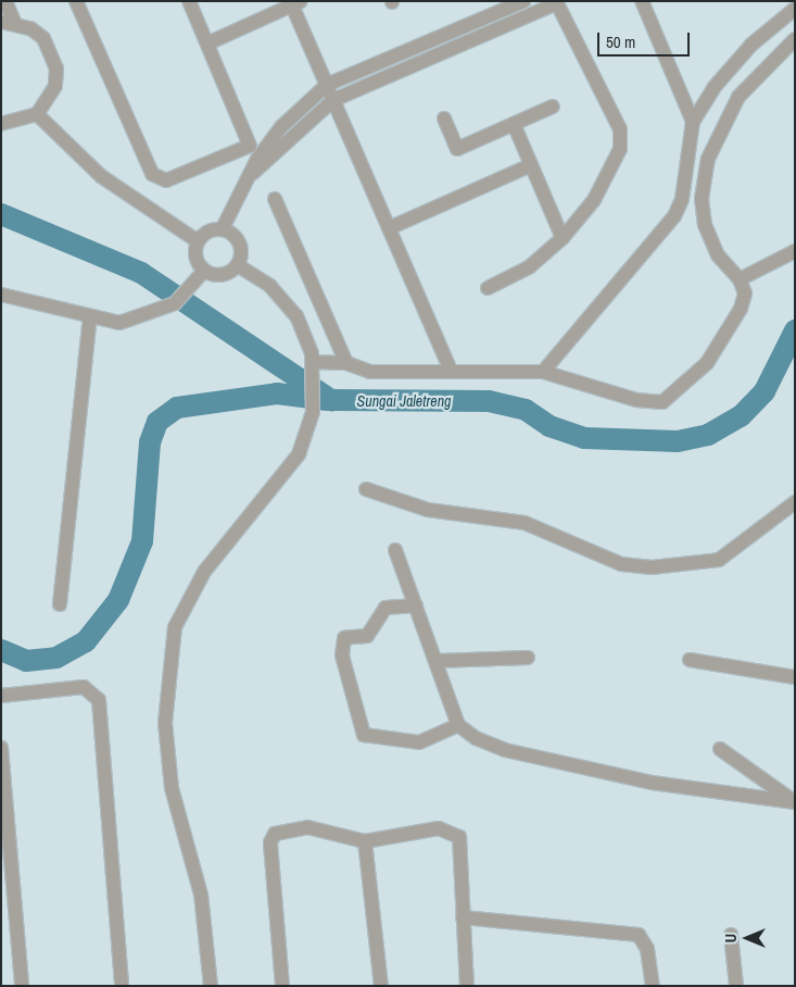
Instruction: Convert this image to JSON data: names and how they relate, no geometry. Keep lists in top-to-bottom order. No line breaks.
{"water":["Sungai Jaletreng"],"scale_bar":"50 m","north":"left"}
